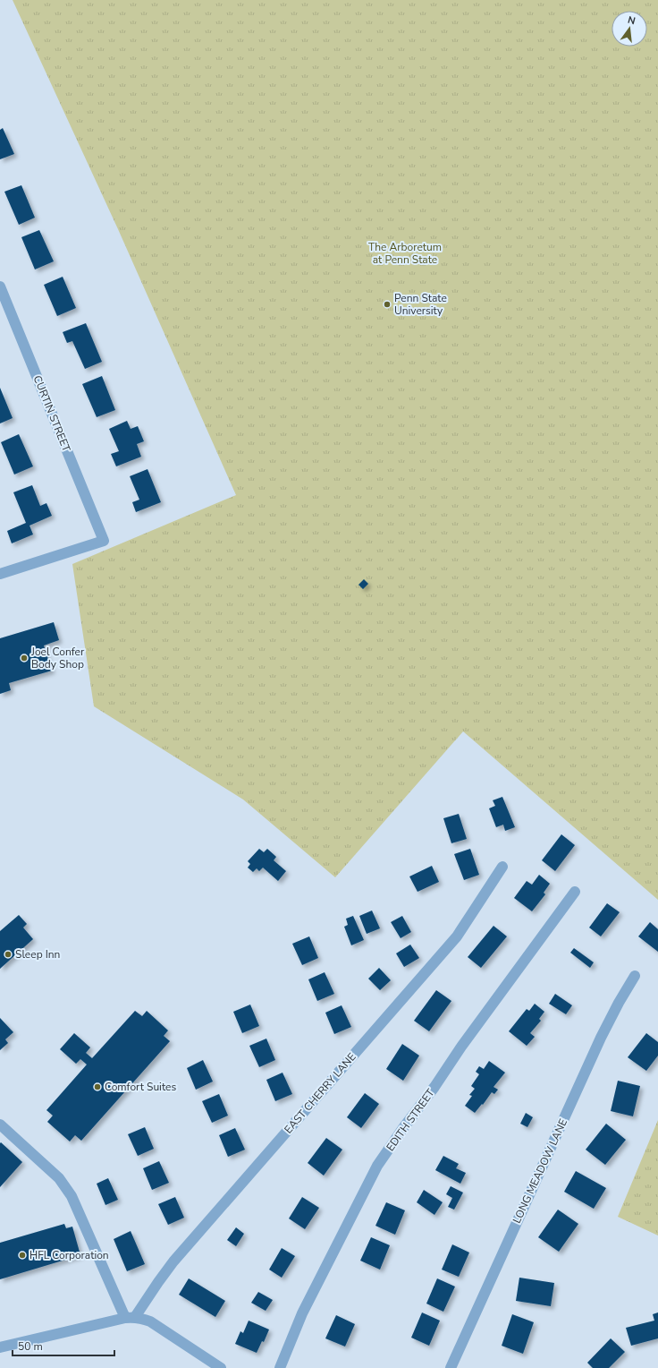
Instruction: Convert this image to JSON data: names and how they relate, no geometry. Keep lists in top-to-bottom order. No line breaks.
{"streets":{"street":["CURTIN STREET","EAST CHERRY LANE","EDITH STREET","LONG MEADOW LANE"]},"parks":["The Arboretum at Penn State"],"places":["Penn State University","Joel Confer Body Shop","Sleep Inn","Comfort Suites","HFL Corporation"],"scale_bar":"50 m","north":"top"}
